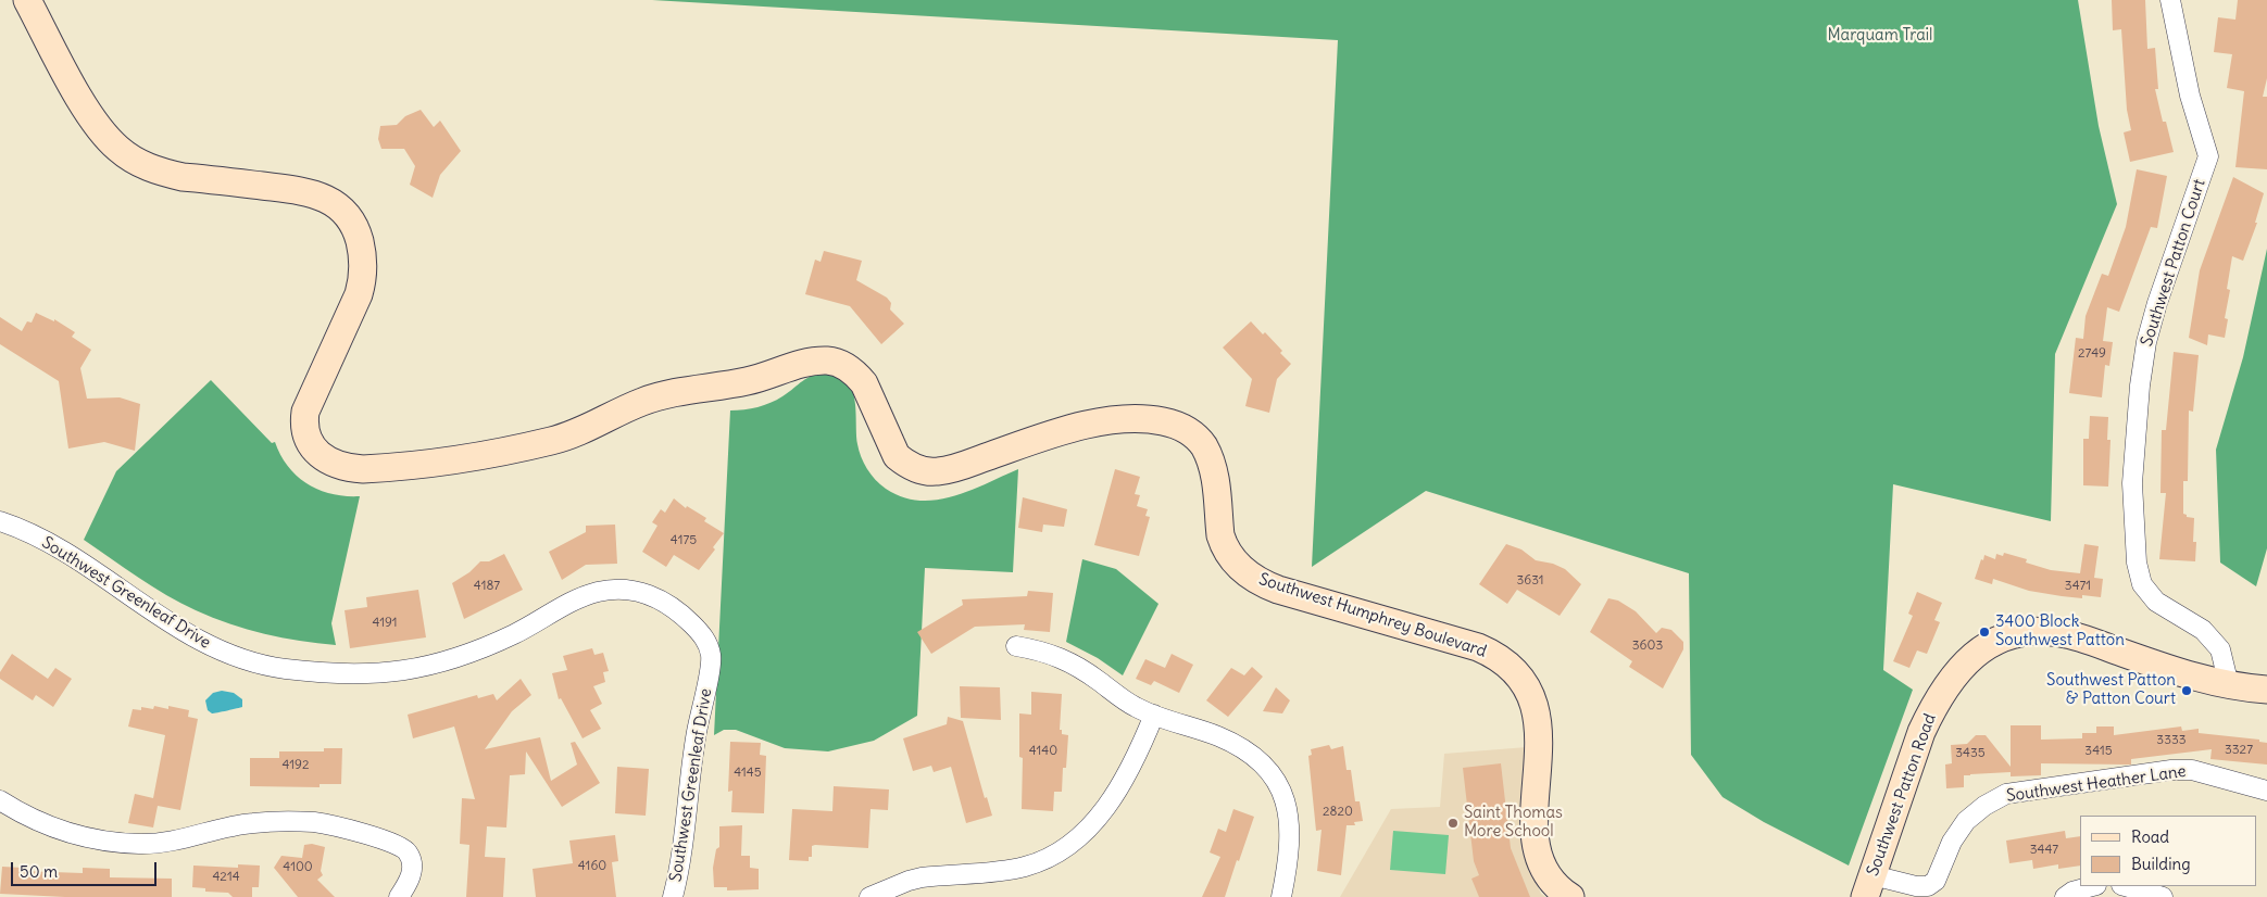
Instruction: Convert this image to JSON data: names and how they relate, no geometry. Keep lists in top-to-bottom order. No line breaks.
{"streets":{"main road":["Southwest Humphrey Boulevard","Southwest Patton Road"],"street":["Southwest Patton Court","Southwest Greenleaf Drive","Southwest Heather Lane"]},"crossings":[["Southwest Patton Court","Southwest Patton Road"],["Southwest Heather Lane","Southwest Patton Road"]],"parks":["Marquam Trail"],"places":["3400 Block Southwest Patton","Southwest Patton & Patton Court","Saint Thomas More School"],"house_numbers":["2749","4175","3631","4187","3471","4191","3603","3333","3327","4140","3415","3435","4192","4145","2820","3447","4160","4100","4214"],"legend":["Road","Building"],"scale_bar":"50 m"}
